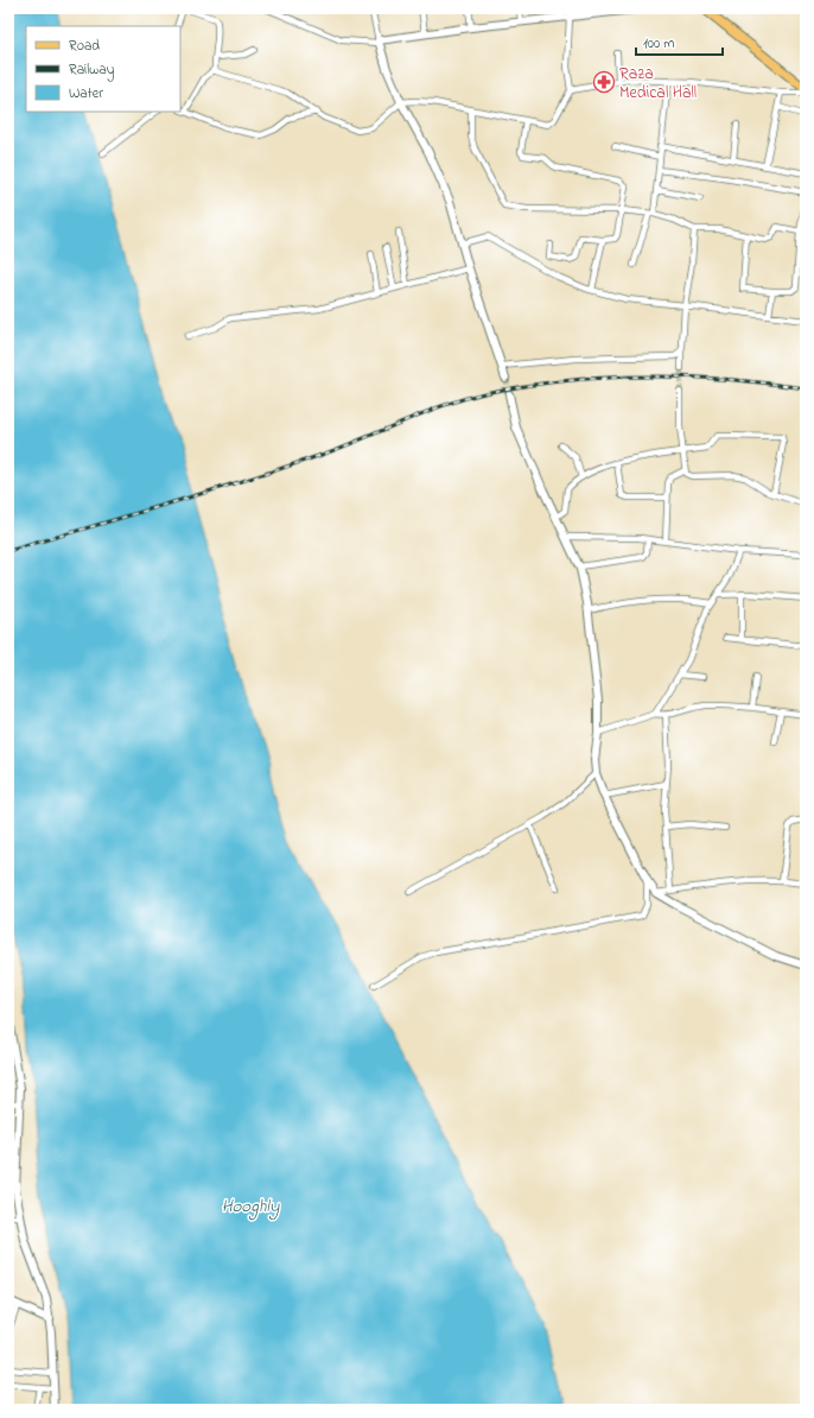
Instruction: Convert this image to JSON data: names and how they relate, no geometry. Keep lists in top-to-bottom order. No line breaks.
{"water":["Hooghly"],"places":{"pharmacy":["Raza Medical Hall"]},"legend":["Road","Railway","Water"],"scale_bar":"100 m"}
